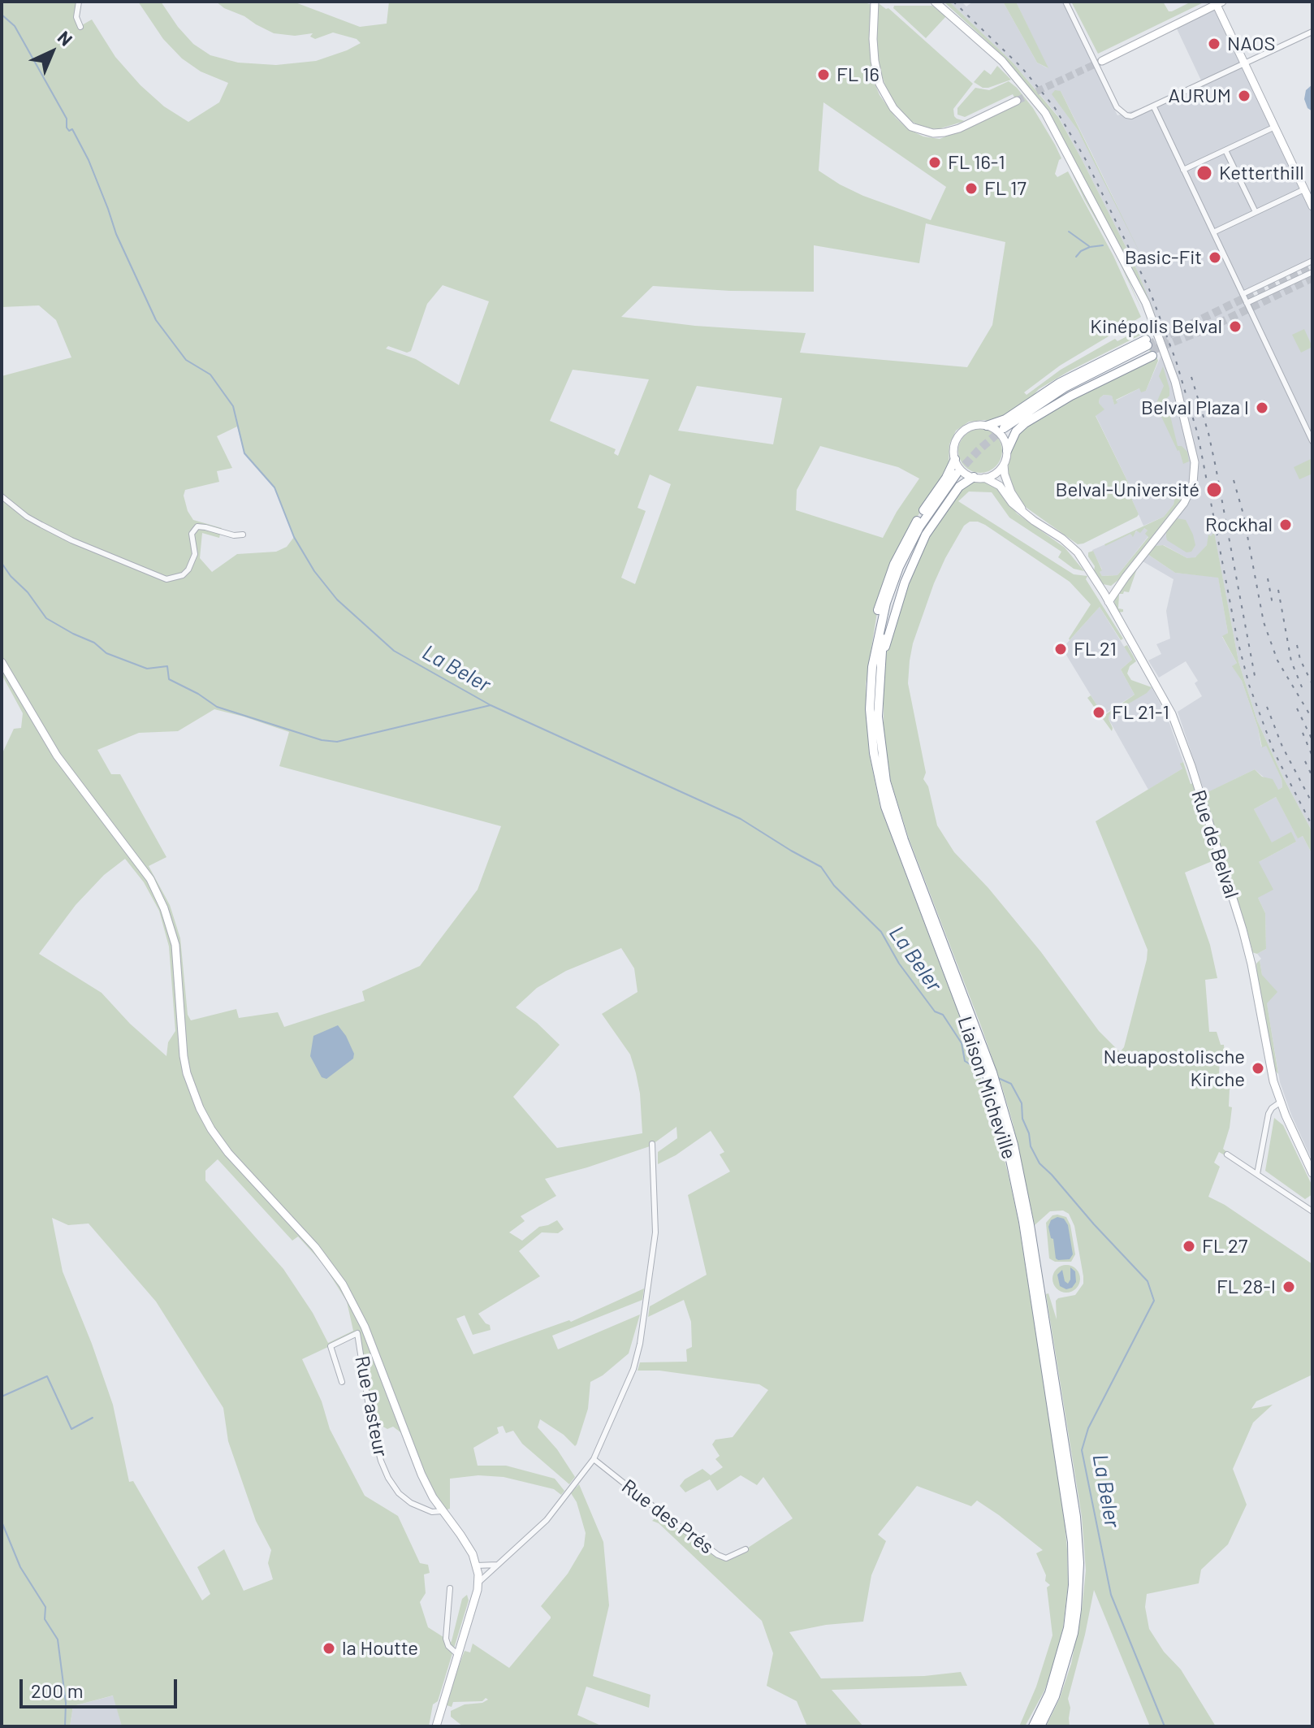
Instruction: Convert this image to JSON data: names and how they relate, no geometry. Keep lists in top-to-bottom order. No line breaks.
{"streets":{"highway":["Liaison Micheville"],"main road":["Rue de Belval","Rue Pasteur"],"street":["Rue des Prés"]},"water":["La Beler"],"places":["NAOS","FL 16","AURUM","FL 16-1","Ketterthill","FL 17","Basic-Fit","Kinépolis Belval","Belval Plaza I","Belval-Université","Rockhal","FL 21","FL 21-1","Neuapostolische Kirche","FL 27","FL 28-I","la Houtte"],"scale_bar":"200 m","north":"top right"}
